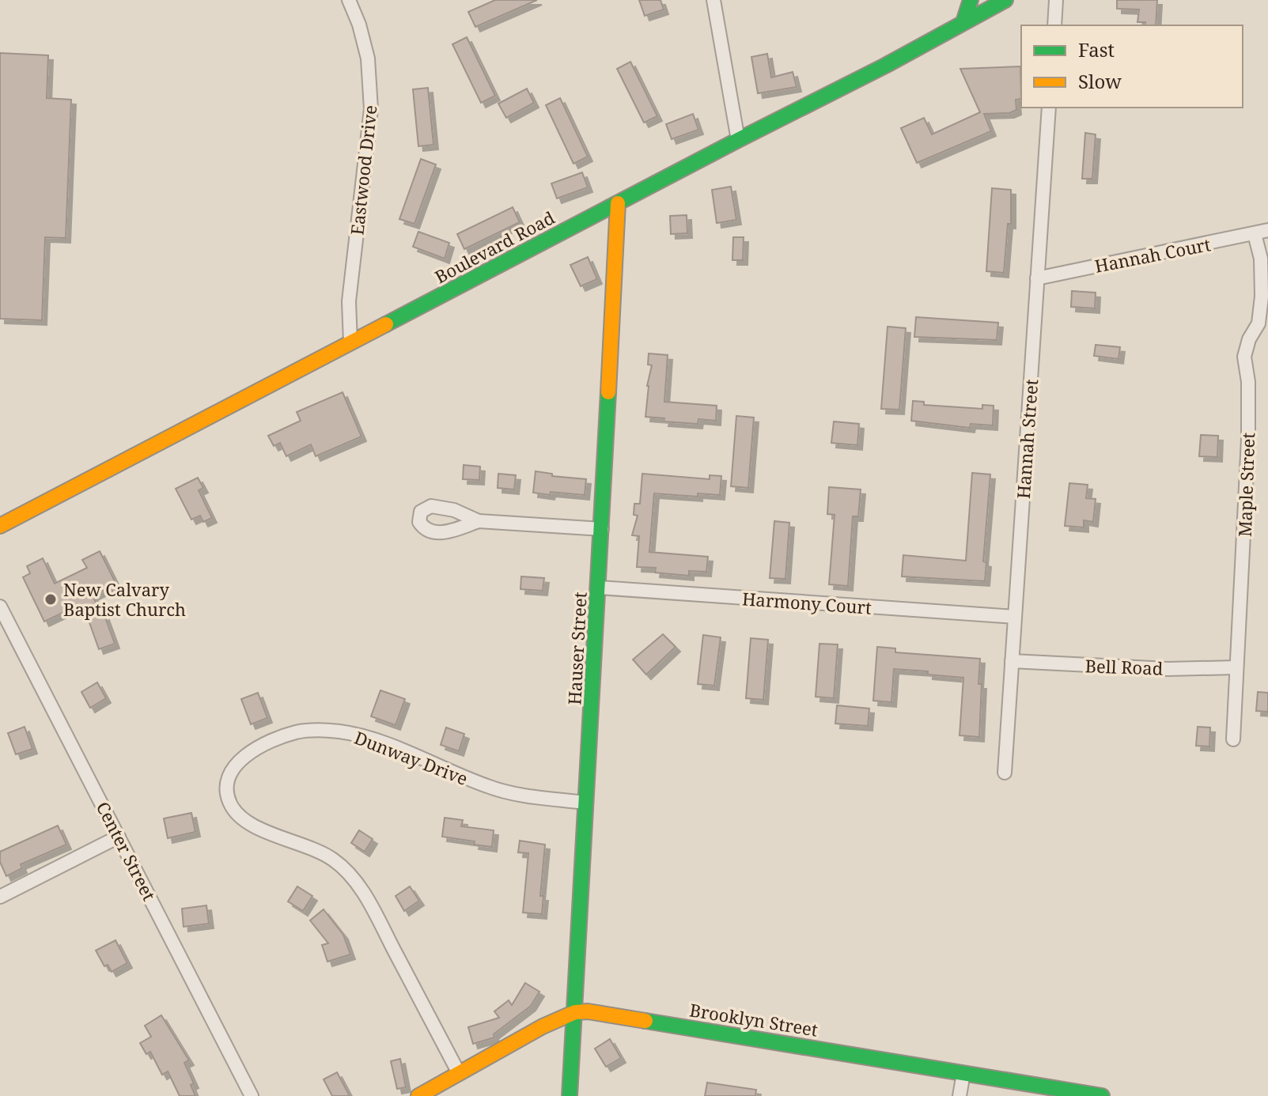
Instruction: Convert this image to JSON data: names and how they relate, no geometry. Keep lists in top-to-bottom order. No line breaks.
{"streets":{"street":["Eastwood Drive","Boulevard Road","Hannah Court","Hannah Street","Maple Street","Harmony Court","Hauser Street","Bell Road","Dunway Drive","Center Street","Brooklyn Street"]},"crossings":[["Eastwood Drive","Boulevard Road"],["Boulevard Road","Hauser Street"],["Hannah Court","Hannah Street"],["Hannah Court","Maple Street"],["Hannah Street","Harmony Court"],["Hannah Street","Bell Road"],["Maple Street","Bell Road"],["Harmony Court","Hauser Street"],["Hauser Street","Dunway Drive"],["Hauser Street","Brooklyn Street"],["Dunway Drive","Brooklyn Street"]],"places":["New Calvary Baptist Church"],"legend":["Fast","Slow"]}
